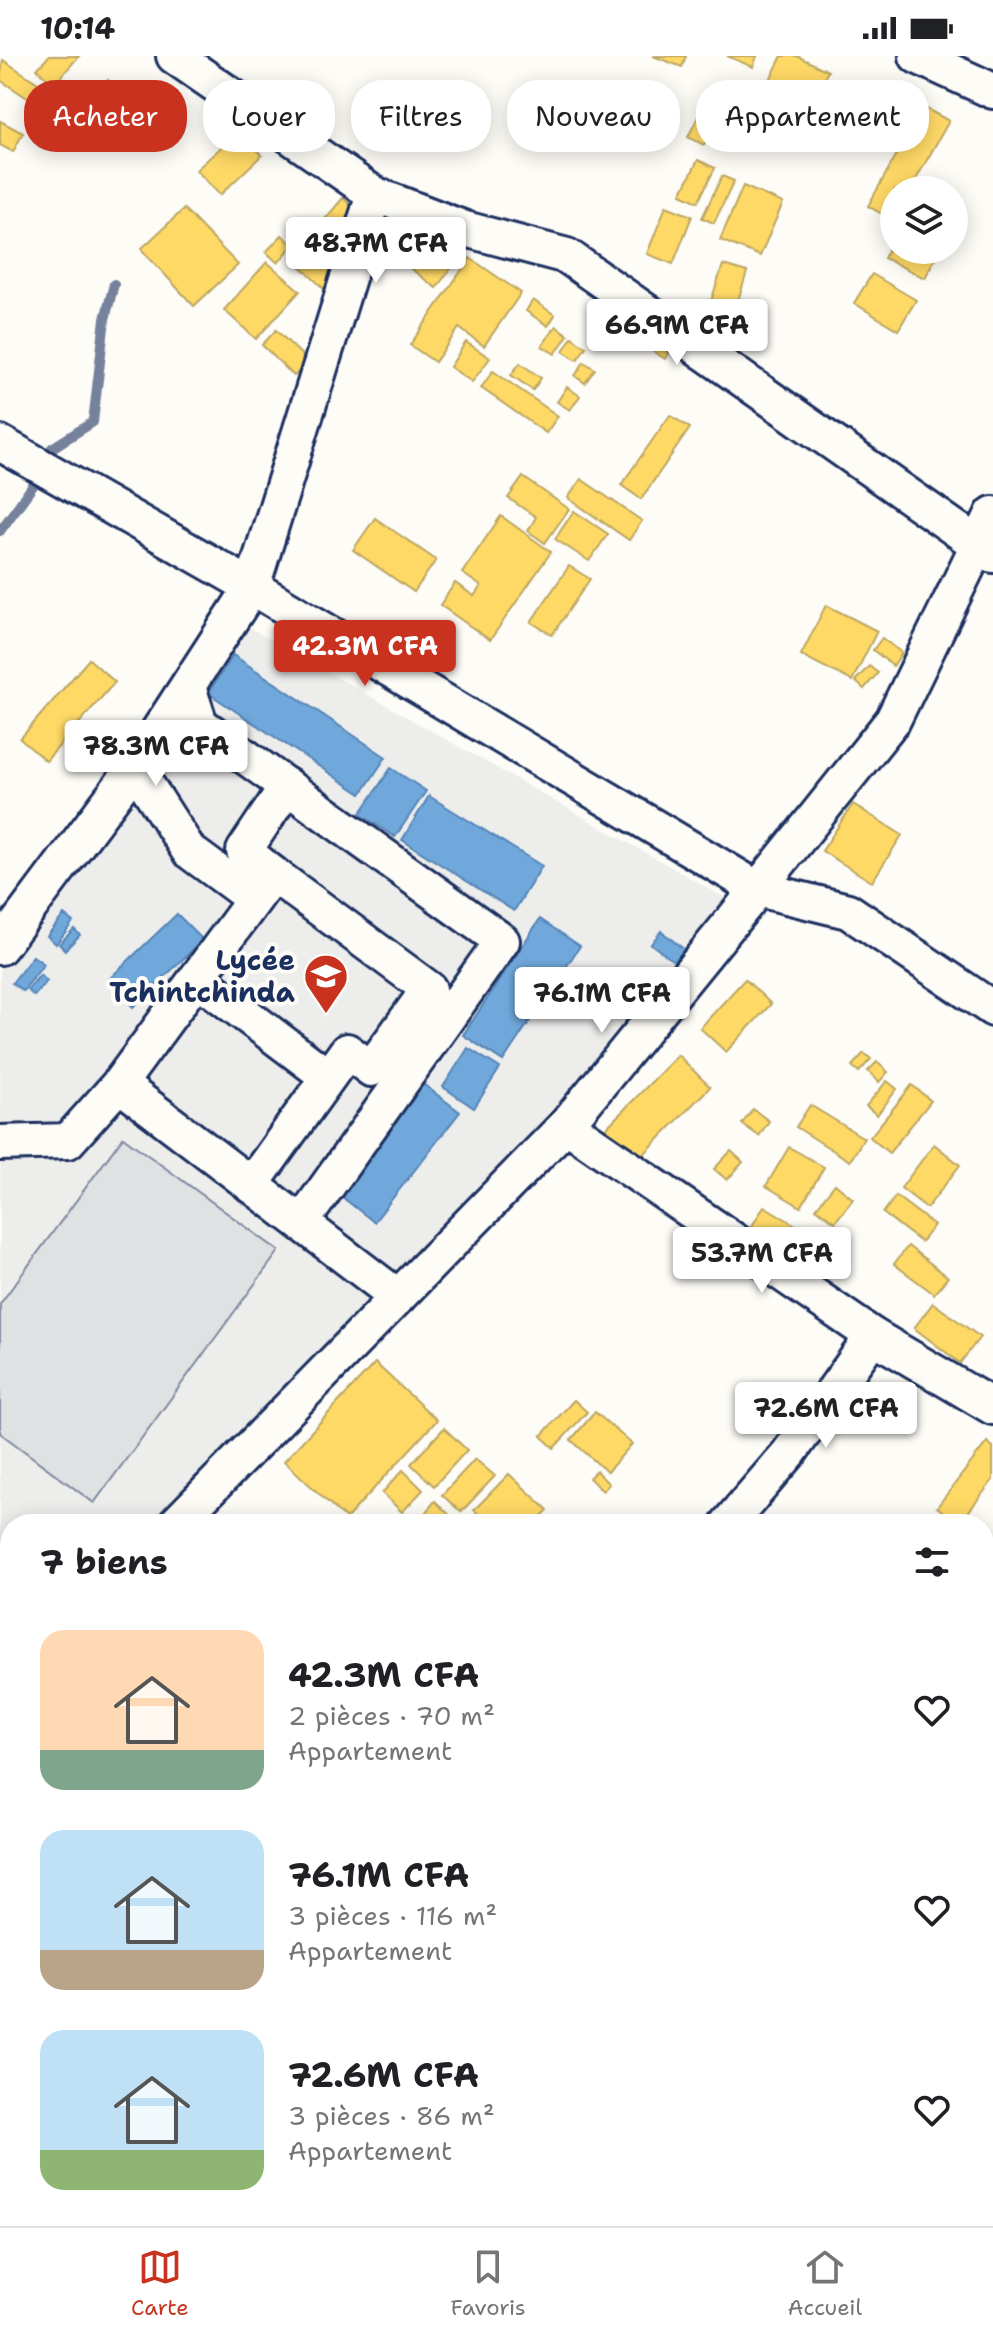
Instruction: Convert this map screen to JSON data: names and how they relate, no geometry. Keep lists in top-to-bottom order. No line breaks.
{"places":{"school or university":["Lycée Tchintchinda"]},"page":{"status":"10:14","chip":["Acheter","Louer","Filtres","Nouveau","Appartement"],"price":["48.7M CFA","66.9M CFA","42.3M CFA","78.3M CFA","76.1M CFA","53.7M CFA","72.6M CFA"],"heading":"7 biens","list":[{"name":"42.3M CFA","note":"2 pièces · 70 m² · Appartement"},{"name":"76.1M CFA","note":"3 pièces · 116 m² · Appartement"},{"name":"72.6M CFA","note":"3 pièces · 86 m² · Appartement"}],"tabs":["Carte","Favoris","Accueil"]}}
